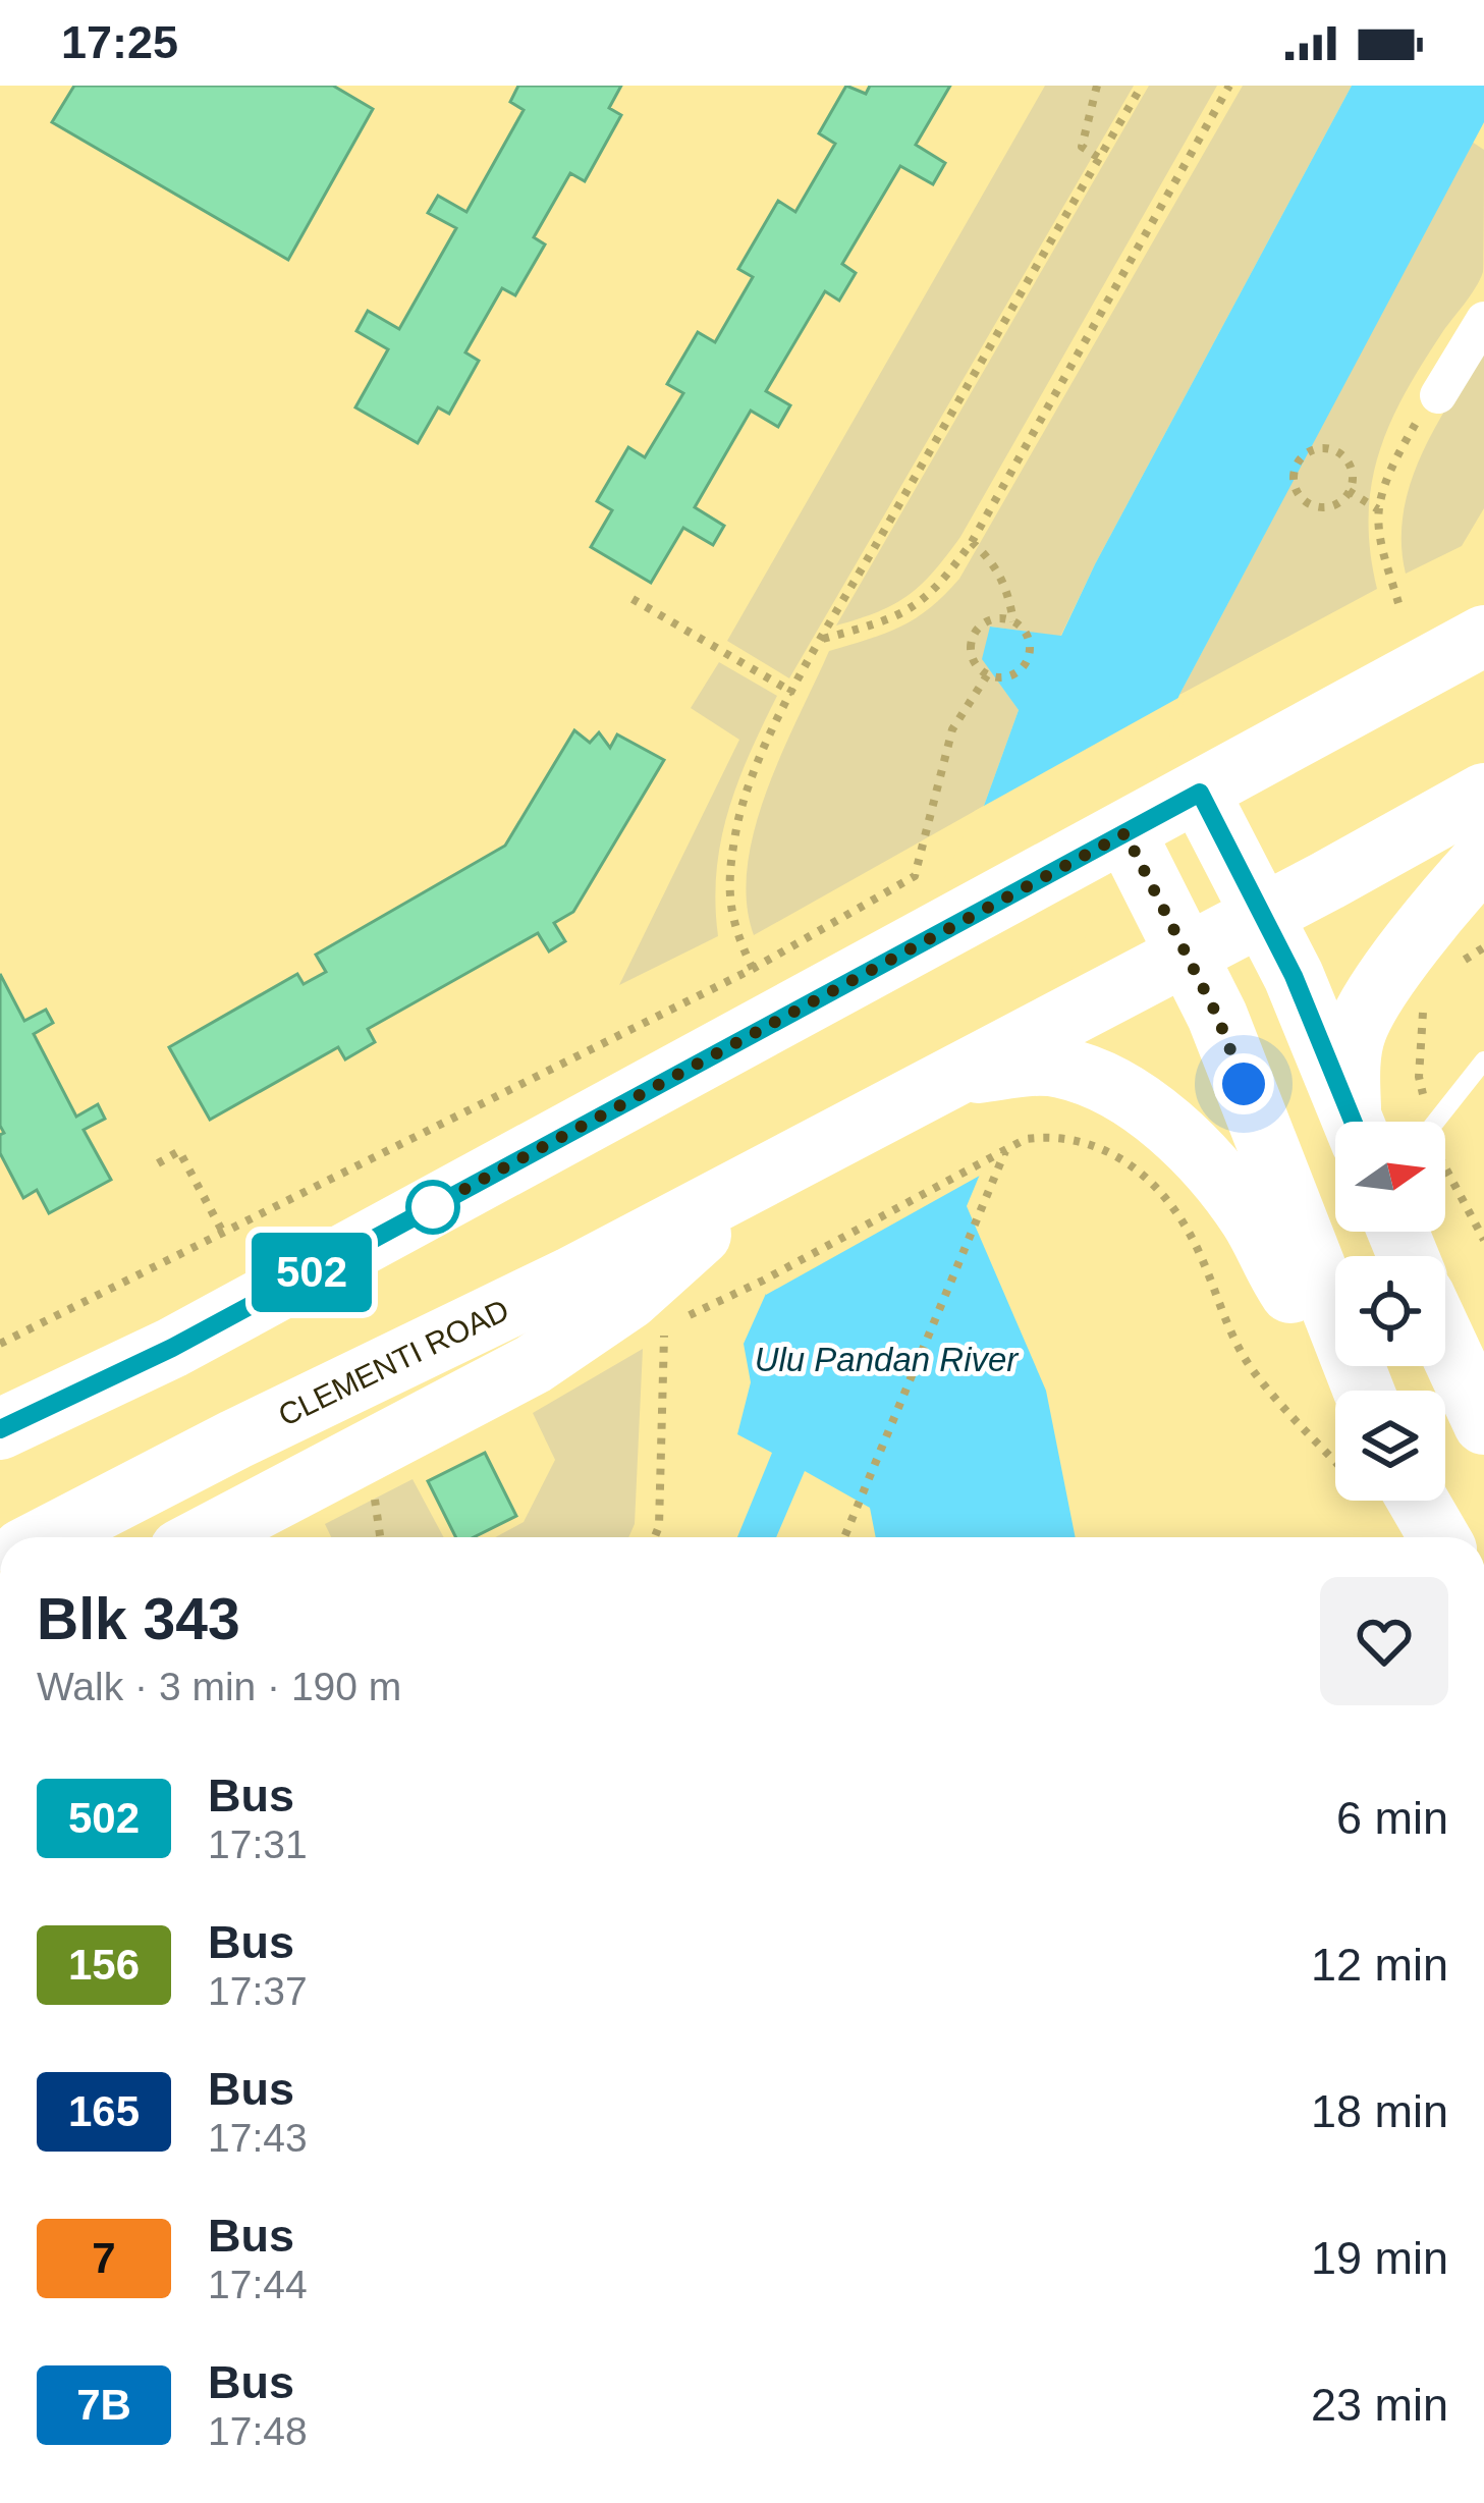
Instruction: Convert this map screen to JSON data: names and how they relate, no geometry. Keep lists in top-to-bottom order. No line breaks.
{"streets":{"main road":["CLEMENTI ROAD"]},"water":["Ulu Pandan River"],"lines":["bus line 502"],"north":"right","page":{"status":"17:25","on_map":"502","heading":["Blk 343","Walk · 3 min · 190 m"],"list":[{"mark":"502","name":"Bus","note":"17:31","value":"6 min"},{"mark":"156","name":"Bus","note":"17:37","value":"12 min"},{"mark":"165","name":"Bus","note":"17:43","value":"18 min"},{"mark":"7","name":"Bus","note":"17:44","value":"19 min"},{"mark":"7B","name":"Bus","note":"17:48","value":"23 min"}]}}
